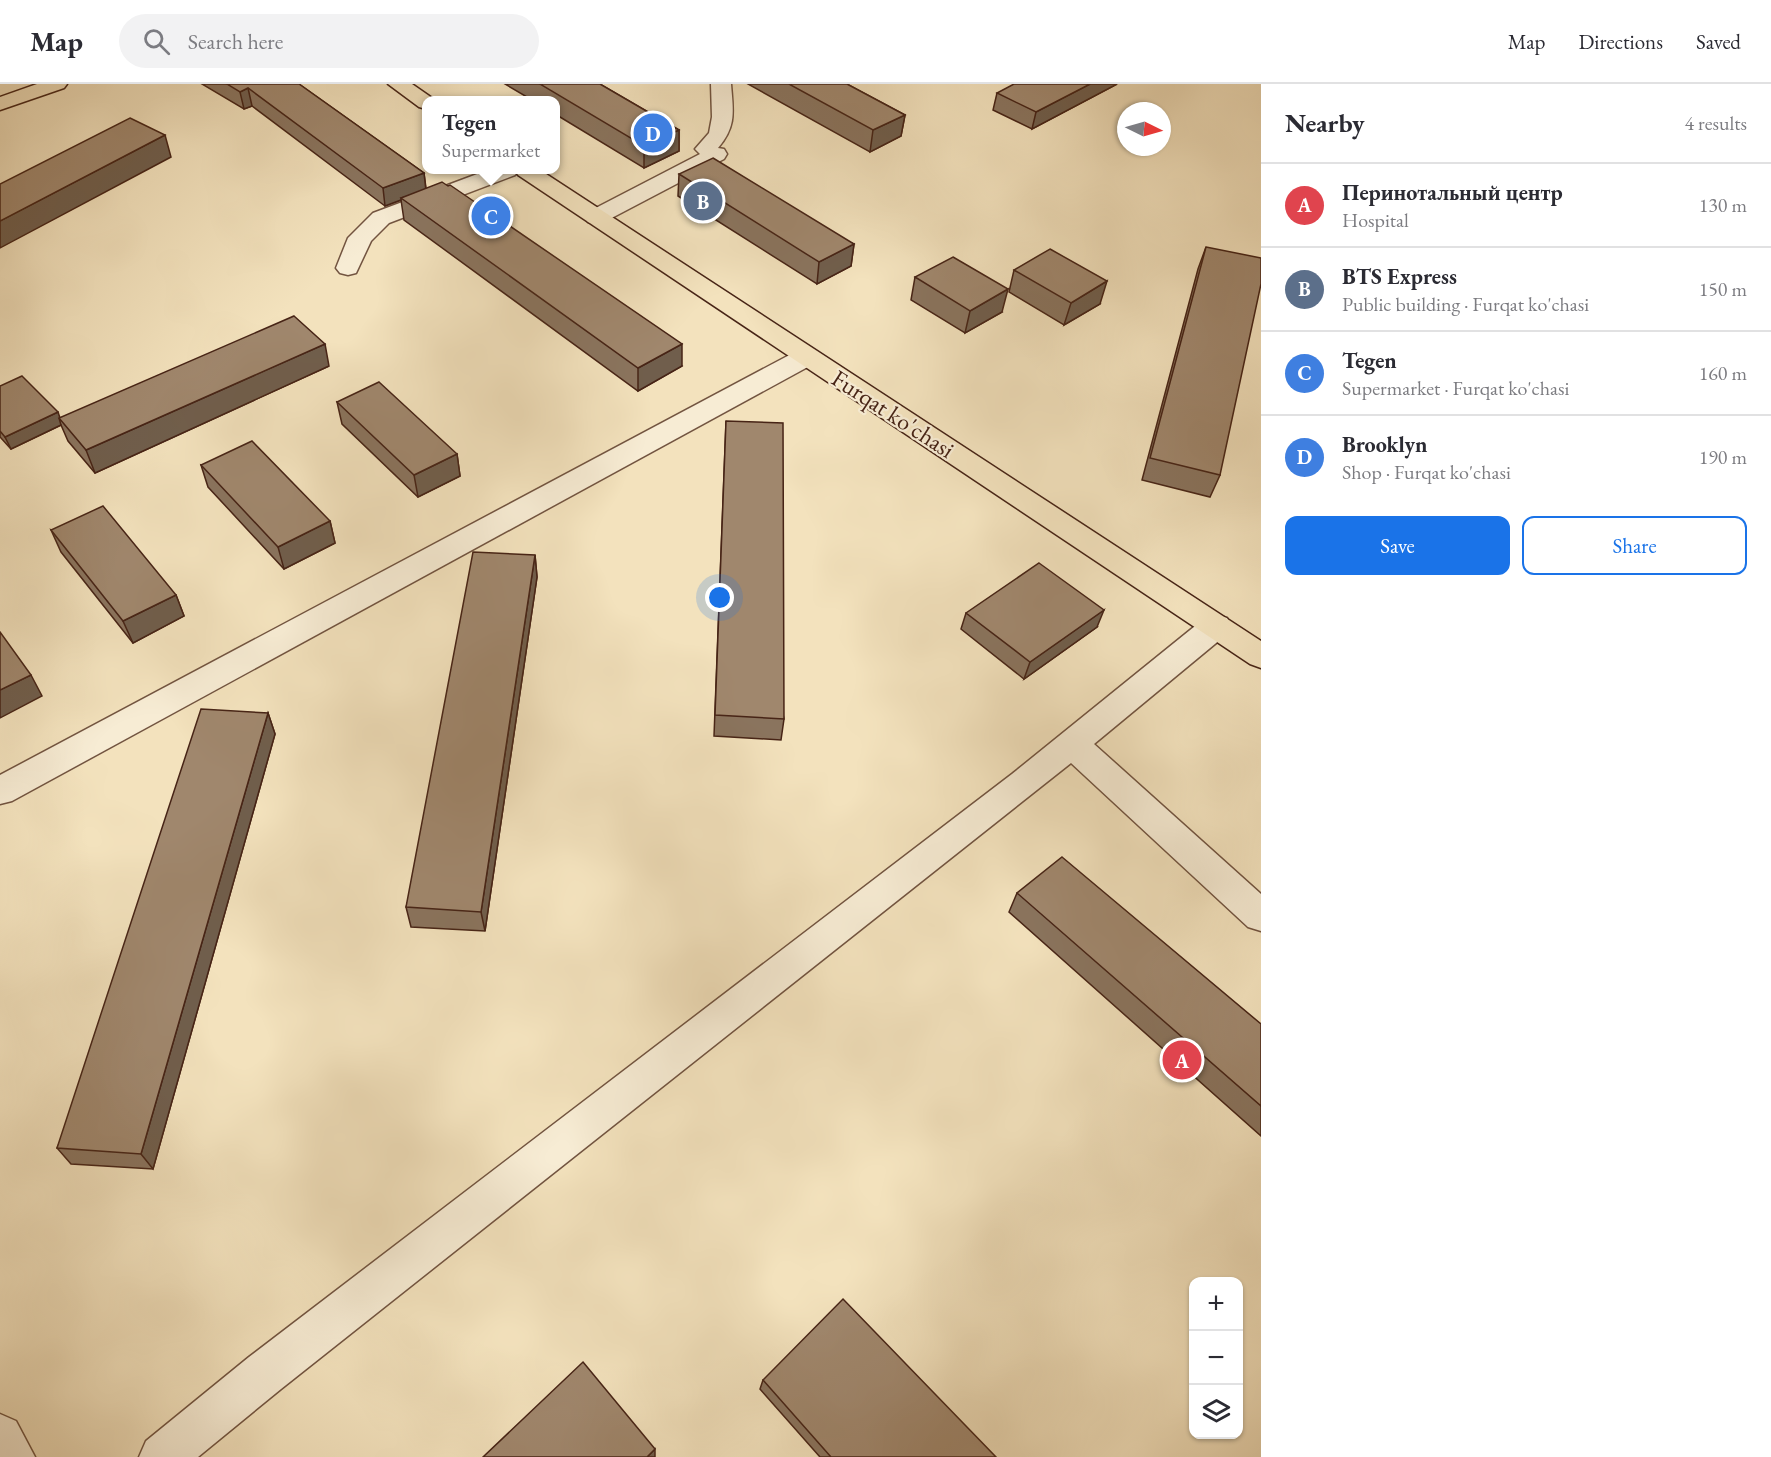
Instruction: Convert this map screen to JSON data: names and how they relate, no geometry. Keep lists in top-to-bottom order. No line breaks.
{"streets":{"main road":["Furqat ko'chasi"]},"north":"right","page":{"header":"Map","search":"Search here","nav":["Map","Directions","Saved"],"heading":["Nearby","4 results"],"popup":["Tegen","Supermarket"],"pins":["D","B","C","A"],"list":[{"mark":"A","name":"Перинотальный центр","note":"Hospital","value":"130 m"},{"mark":"B","name":"BTS Express","note":"Public building · Furqat ko'chasi","value":"150 m"},{"mark":"C","name":"Tegen","note":"Supermarket · Furqat ko'chasi","value":"160 m"},{"mark":"D","name":"Brooklyn","note":"Shop · Furqat ko'chasi","value":"190 m"}],"buttons":["Save","Share"],"map_buttons":["+","−"]}}
